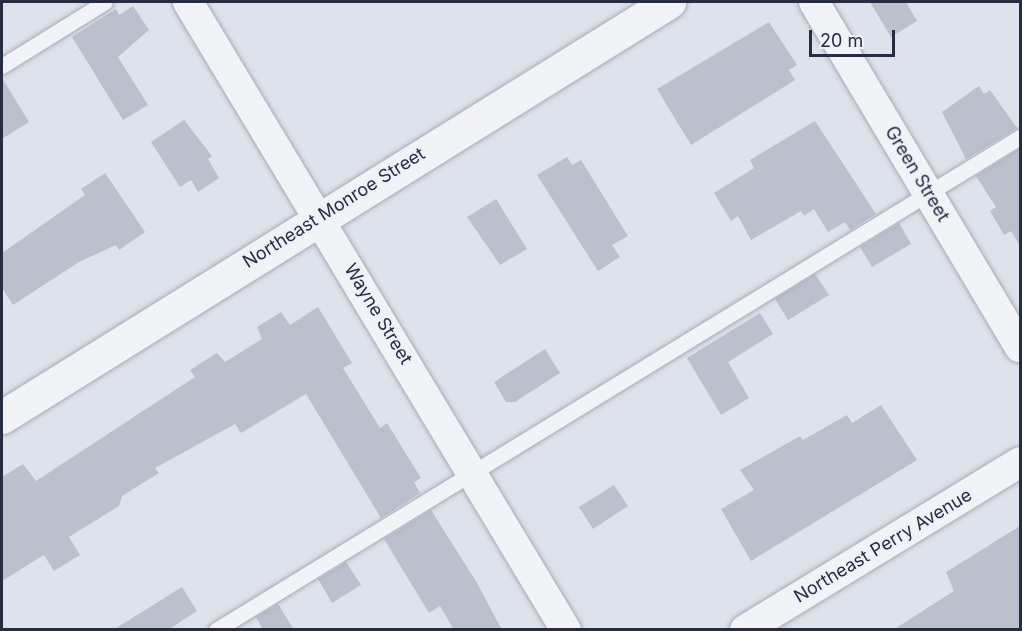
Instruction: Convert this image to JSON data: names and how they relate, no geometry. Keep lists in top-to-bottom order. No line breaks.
{"streets":{"street":["Green Street","Northeast Monroe Street","Wayne Street","Northeast Perry Avenue"]},"crossings":[["Northeast Monroe Street","Wayne Street"]],"scale_bar":"20 m"}
